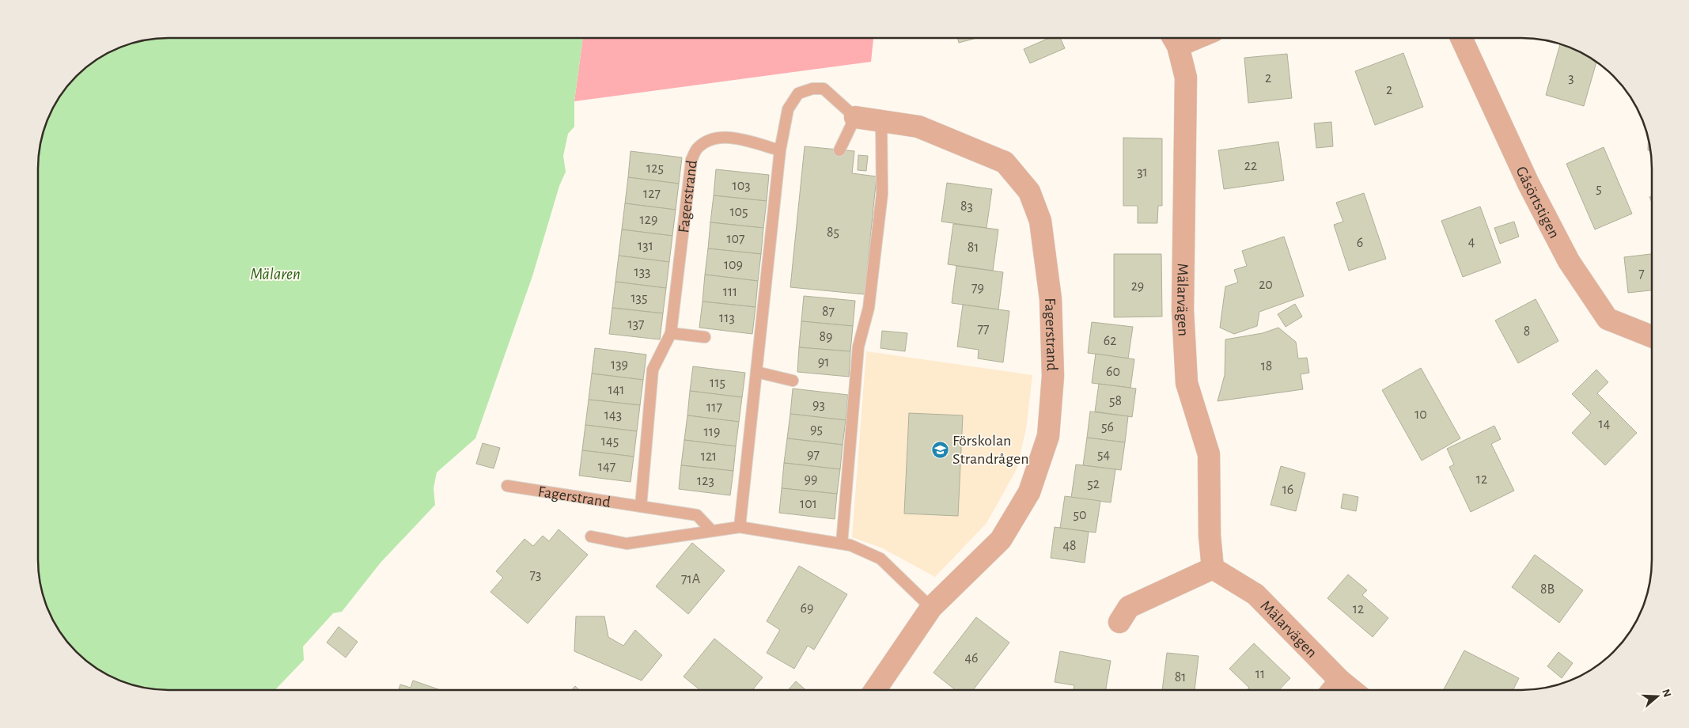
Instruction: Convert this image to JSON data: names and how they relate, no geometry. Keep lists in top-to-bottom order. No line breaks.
{"streets":{"street":["Fagerstrand","Gåsörtstigen","Mälarvägen"]},"water":["Mälaren"],"places":{"school or university":["Förskolan Strandrågen"]},"house_numbers":["2","3","2","22","125","31","103","5","127","83","105","129","85","107","4","6","131","81","109","133","7","20","29","79","111","135","87","113","137","77","8","89","62","91","139","18","60","115","141","58","93","117","10","143","14","56","95","119","145","97","54","121","147","99","12","123","52","16","101","50","48","73","71A","8B","69","12","46","11","81"],"north":"right"}
